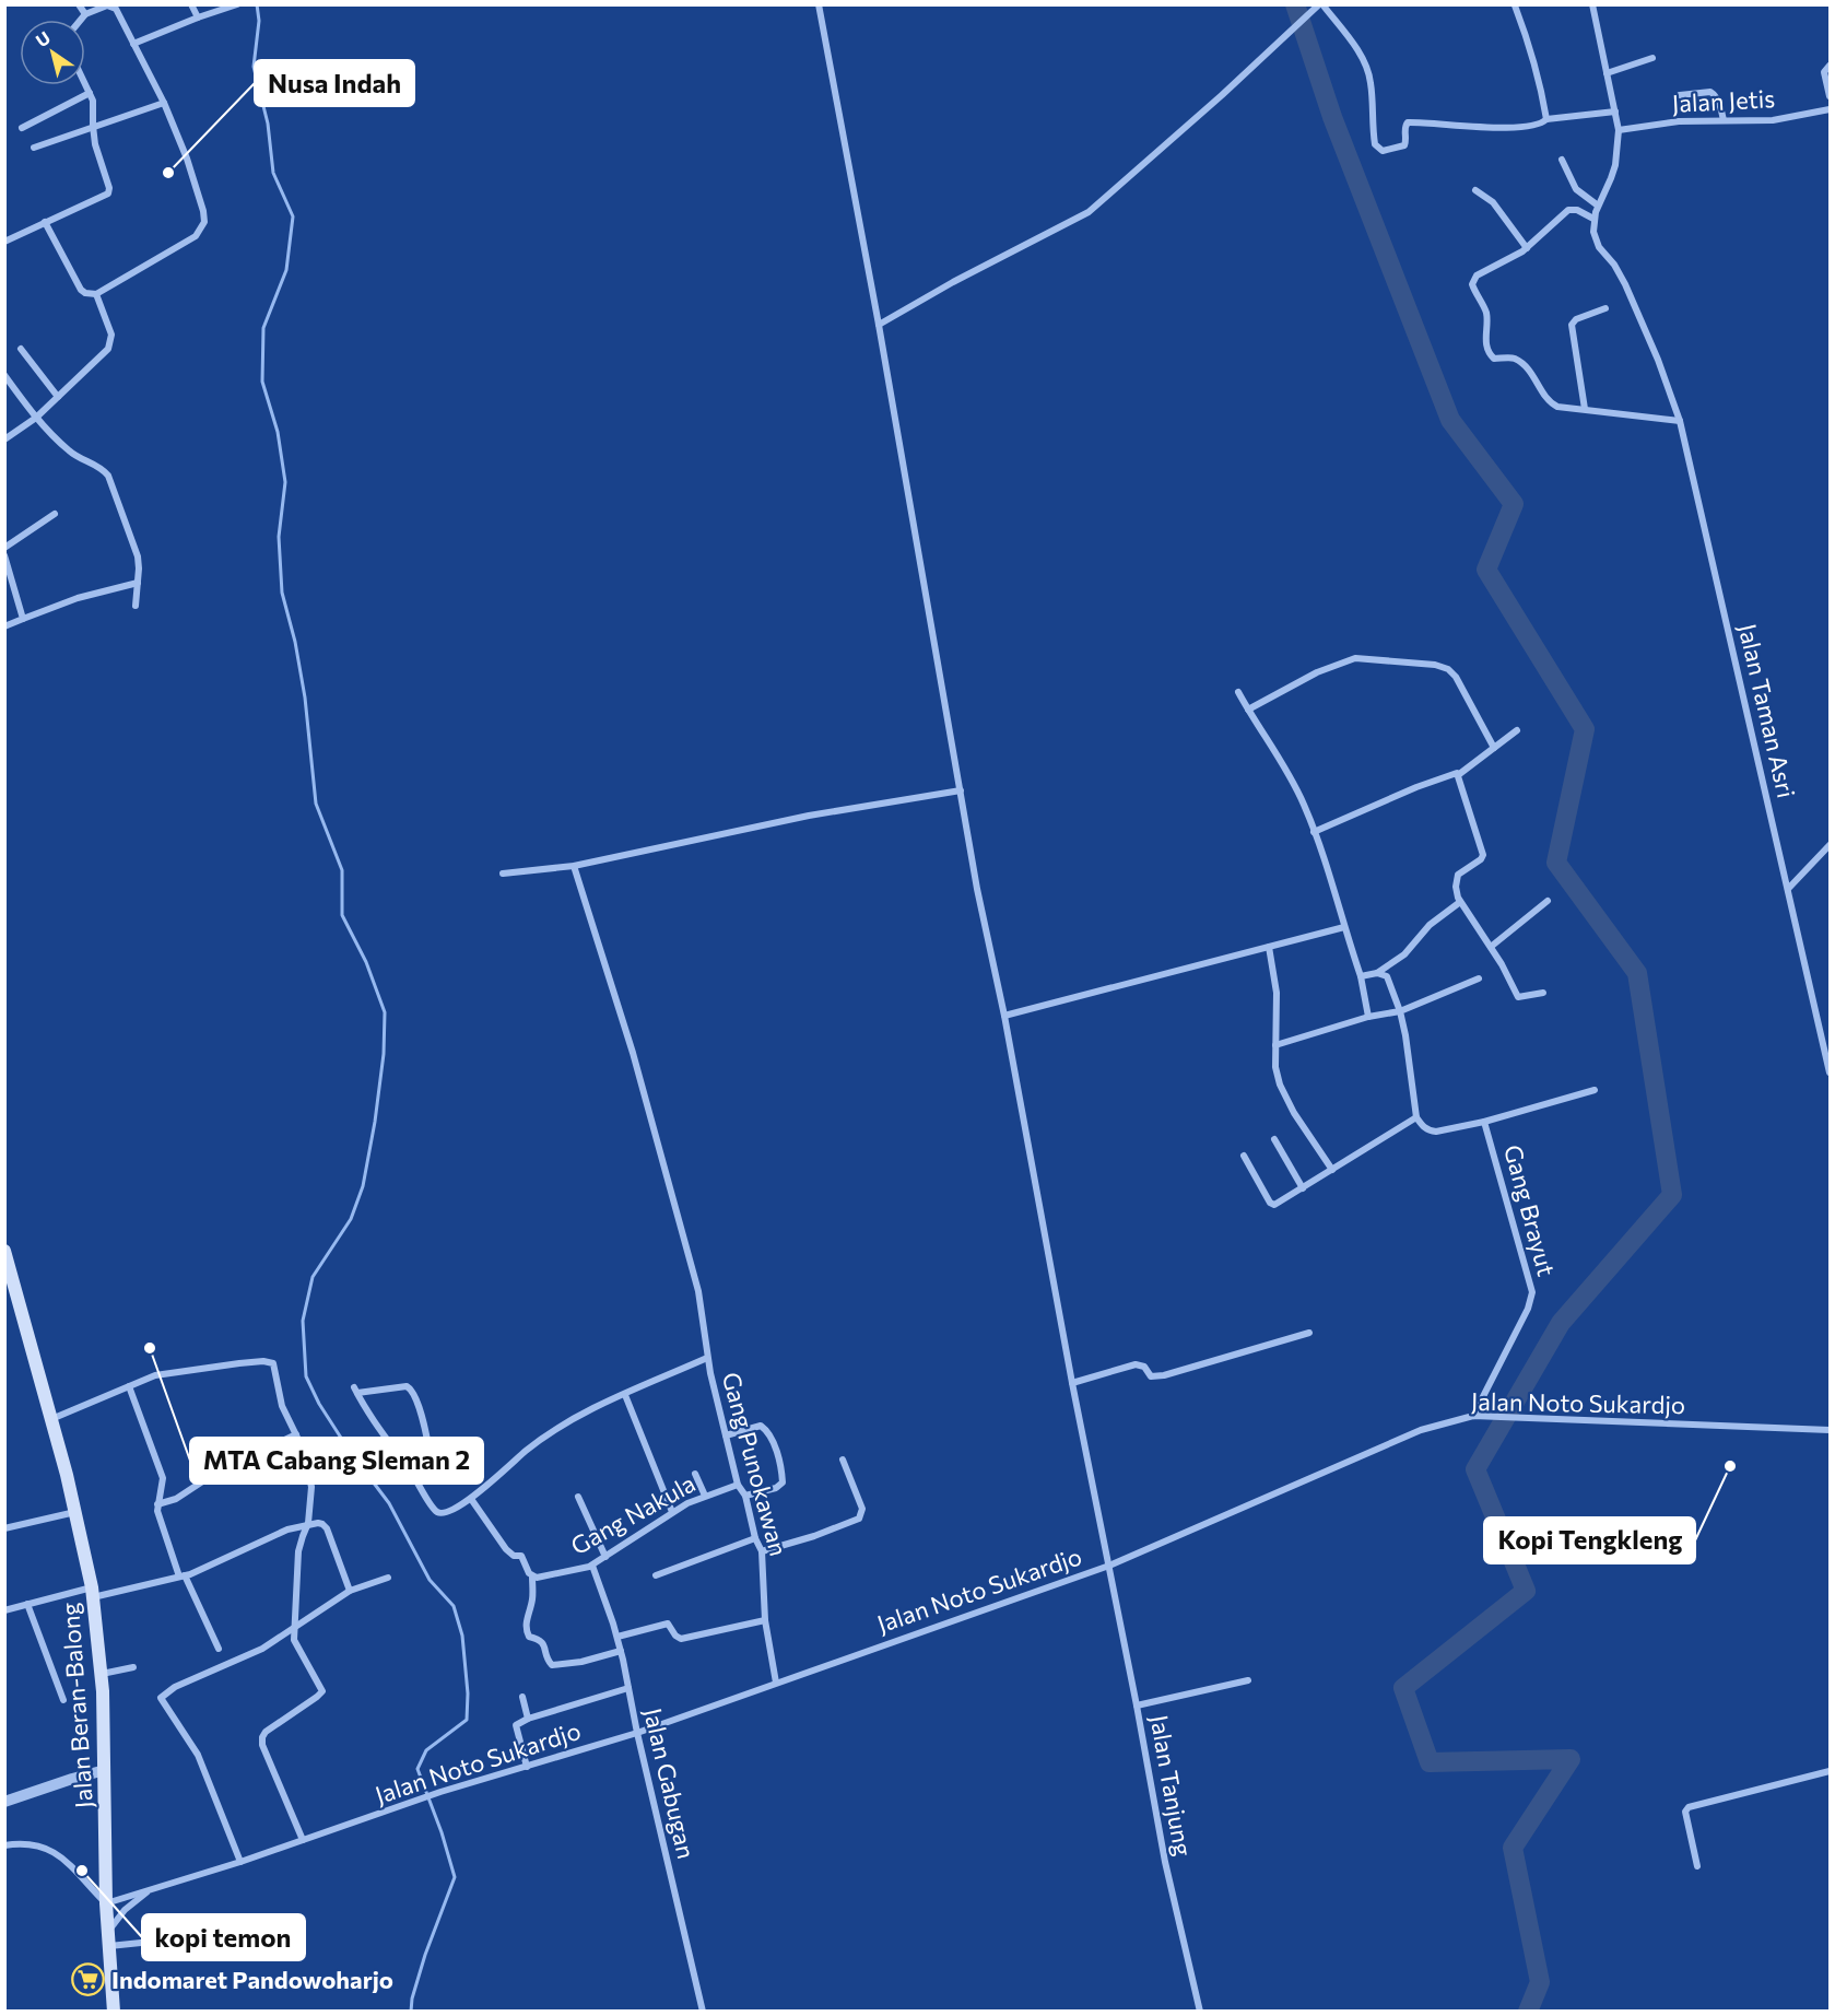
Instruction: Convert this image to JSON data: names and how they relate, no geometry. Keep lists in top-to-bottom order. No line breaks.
{"streets":{"main road":["Jalan Beran-Balong"],"street":["Jalan Jetis","Jalan Taman Asri","Gang Brayut","Jalan Noto Sukardjo","Gang Punokawan","Gang Nakula","Jalan Gabugan","Jalan Tanjung"]},"crossings":[["Gang Brayut","Jalan Noto Sukardjo"],["Jalan Noto Sukardjo","Gang Punokawan"],["Jalan Noto Sukardjo","Jalan Beran-Balong"],["Jalan Noto Sukardjo","Jalan Gabugan"],["Jalan Noto Sukardjo","Jalan Tanjung"],["Gang Punokawan","Gang Nakula"],["Gang Nakula","Jalan Gabugan"]],"places":{"other":["Nusa Indah","MTA Cabang Sleman 2","Kopi Tengkleng","kopi temon"],"supermarket":["Indomaret Pandowoharjo"]},"north":"top left"}
